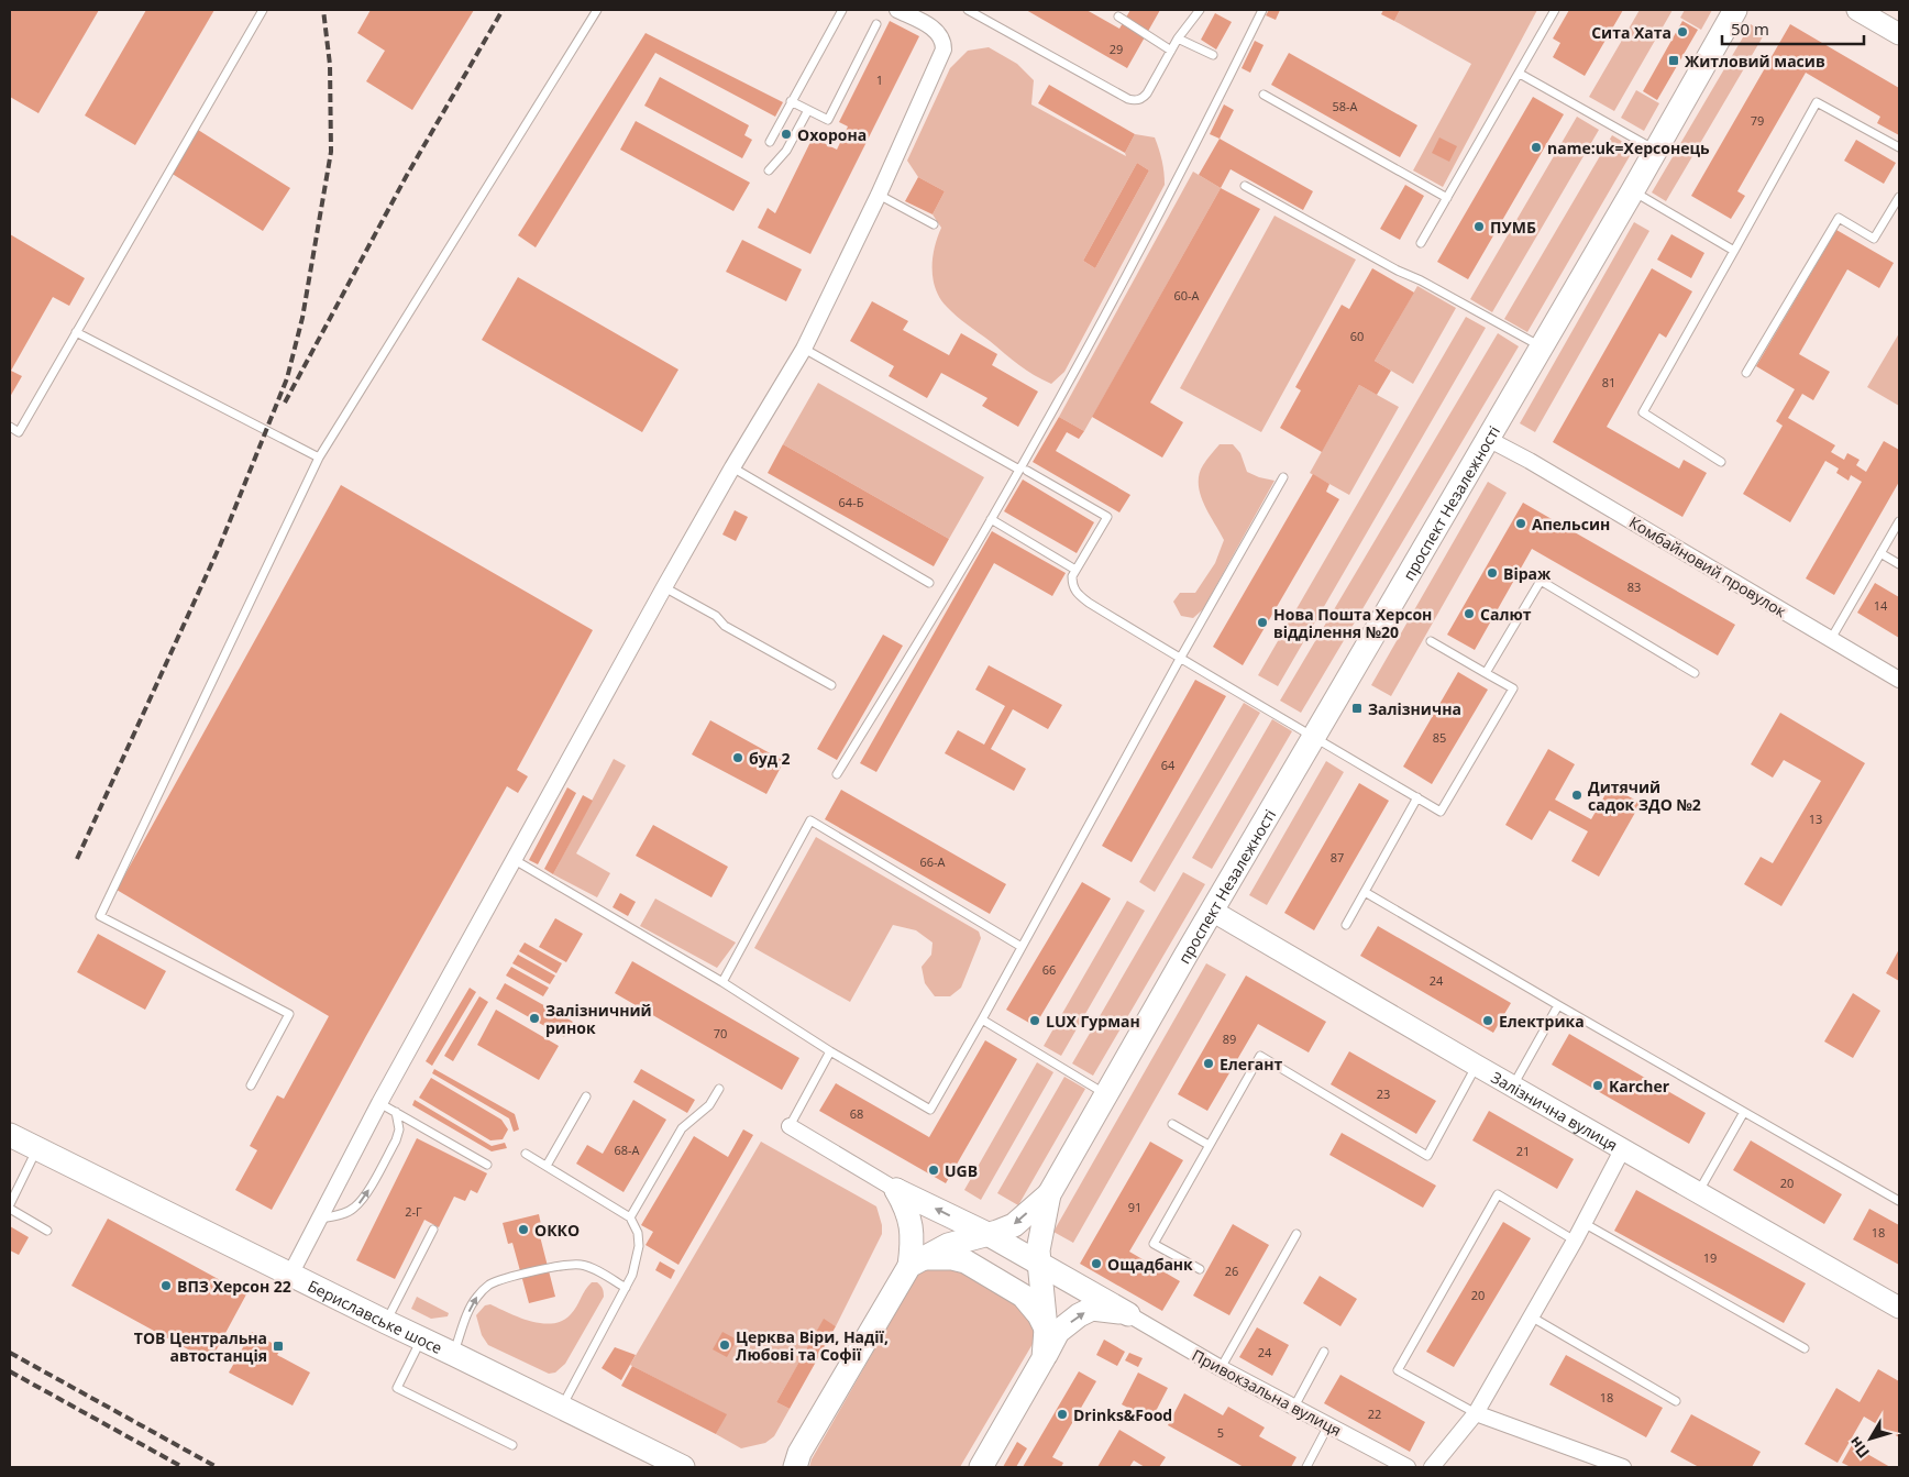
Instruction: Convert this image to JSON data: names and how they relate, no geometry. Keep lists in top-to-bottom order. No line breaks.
{"streets":{"main road":["проспект Незалежності","Бериславське шосе"],"street":["Комбайновий провулок","Залізнична вулиця","Привокзальна вулиця"]},"crossings":[["проспект Незалежності","Комбайновий провулок"],["проспект Незалежності","Залізнична вулиця"]],"places":{"other":["Сита Хата","Охорона","name:uk=Херсонець","ПУМБ","Апельсин","Віраж","Салют","Нова Пошта Херсон відділення №20","буд 2","Дитячий садок ЗДО №2","Залізничний ринок","LUX Гурман","Електрика","Елегант","Karcher","UGB","ОККО","Ощадбанк","ВПЗ Херсон 22","Церква Віри, Надії, Любові та Софії","Drinks&Food"],"transit":["Житловий масив","Залізнична","ТОВ Центральна автостанція"]},"house_numbers":["29","1","58-А","79","60-А","60","81","64-Б","83","14","85","64","13","87","66-А","66","24","70","89","23","68","68-А","21","20","91","2-Г","18","19","26","20","24","18","22","5"],"scale_bar":"50 m","north":"bottom left"}
